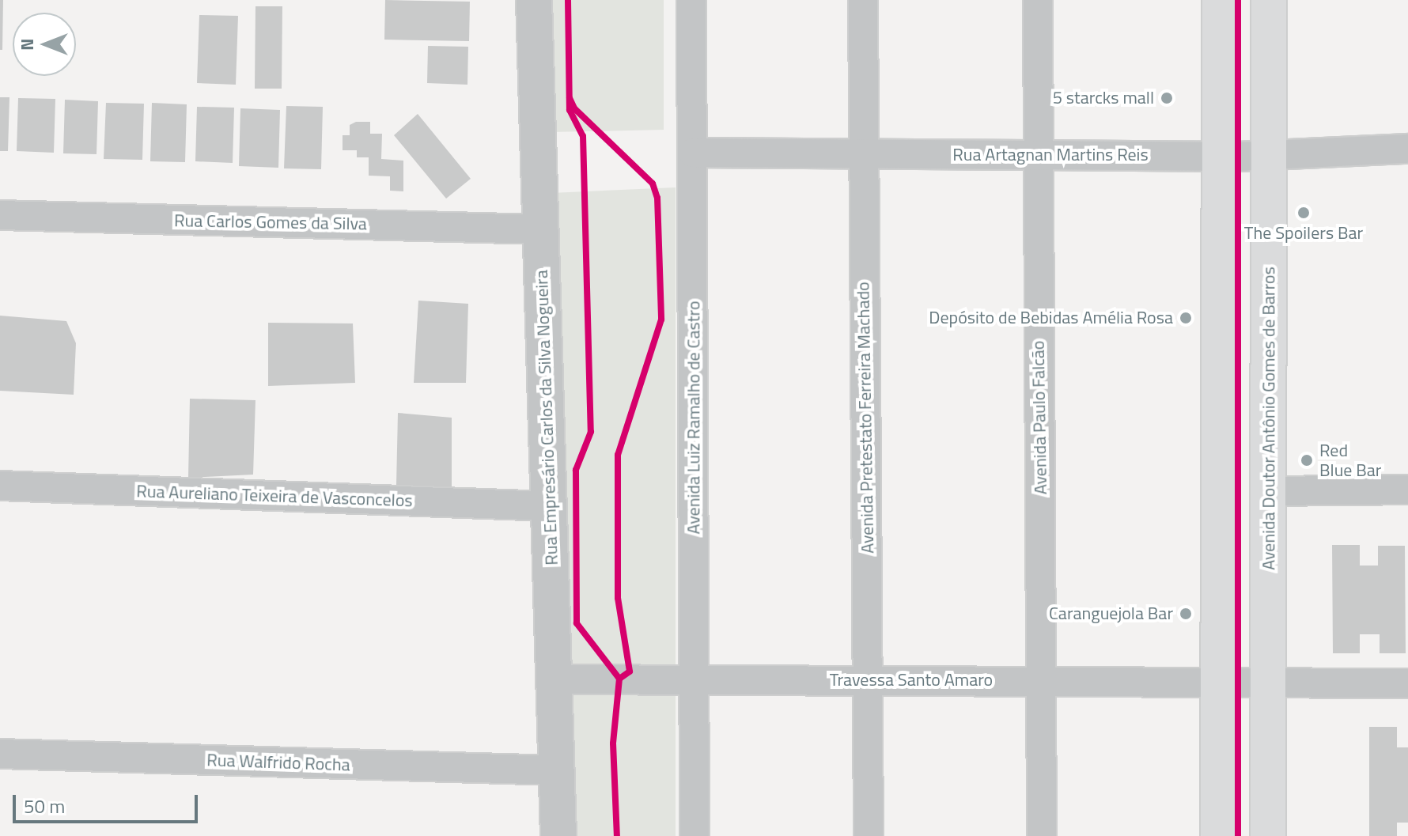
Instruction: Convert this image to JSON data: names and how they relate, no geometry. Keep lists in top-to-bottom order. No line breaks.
{"streets":{"main road":["Avenida Doutor Antônio Gomes de Barros"],"street":["Rua Artagnan Martins Reis","Rua Carlos Gomes da Silva","Rua Empresário Carlos da Silva Nogueira","Avenida Luiz Ramalho de Castro","Avenida Pretestato Ferreira Machado","Avenida Paulo Falcão","Rua Aureliano Teixeira de Vasconcelos","Travessa Santo Amaro","Rua Walfrido Rocha"]},"crossings":[["Rua Artagnan Martins Reis","Avenida Luiz Ramalho de Castro"],["Rua Artagnan Martins Reis","Avenida Pretestato Ferreira Machado"],["Rua Artagnan Martins Reis","Avenida Paulo Falcão"],["Rua Artagnan Martins Reis","Avenida Doutor Antônio Gomes de Barros"],["Rua Carlos Gomes da Silva","Rua Empresário Carlos da Silva Nogueira"],["Rua Empresário Carlos da Silva Nogueira","Rua Aureliano Teixeira de Vasconcelos"],["Rua Empresário Carlos da Silva Nogueira","Travessa Santo Amaro"],["Rua Empresário Carlos da Silva Nogueira","Rua Walfrido Rocha"],["Avenida Luiz Ramalho de Castro","Travessa Santo Amaro"],["Avenida Pretestato Ferreira Machado","Travessa Santo Amaro"],["Avenida Paulo Falcão","Travessa Santo Amaro"],["Avenida Doutor Antônio Gomes de Barros","Travessa Santo Amaro"]],"places":["5 starcks mall","The Spoilers Bar","Depósito de Bebidas Amélia Rosa","Red Blue Bar","Caranguejola Bar"],"scale_bar":"50 m","north":"left"}
